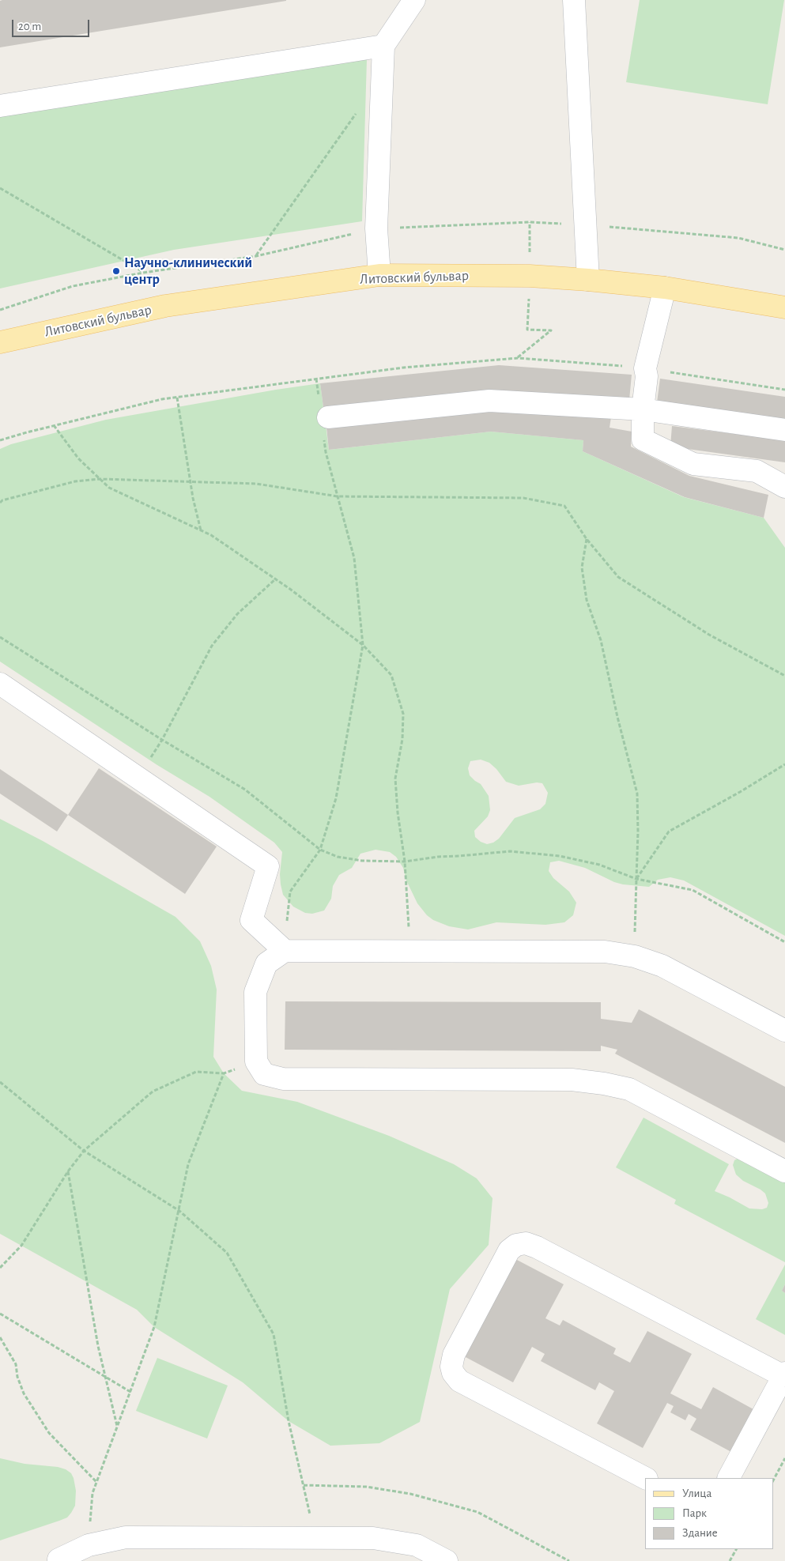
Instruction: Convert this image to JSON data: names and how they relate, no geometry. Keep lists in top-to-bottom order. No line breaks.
{"streets":{"main road":["Литовский бульвар"]},"places":["Научно-клинический центр"],"legend":["Улица","Парк","Здание"],"scale_bar":"20 m"}
